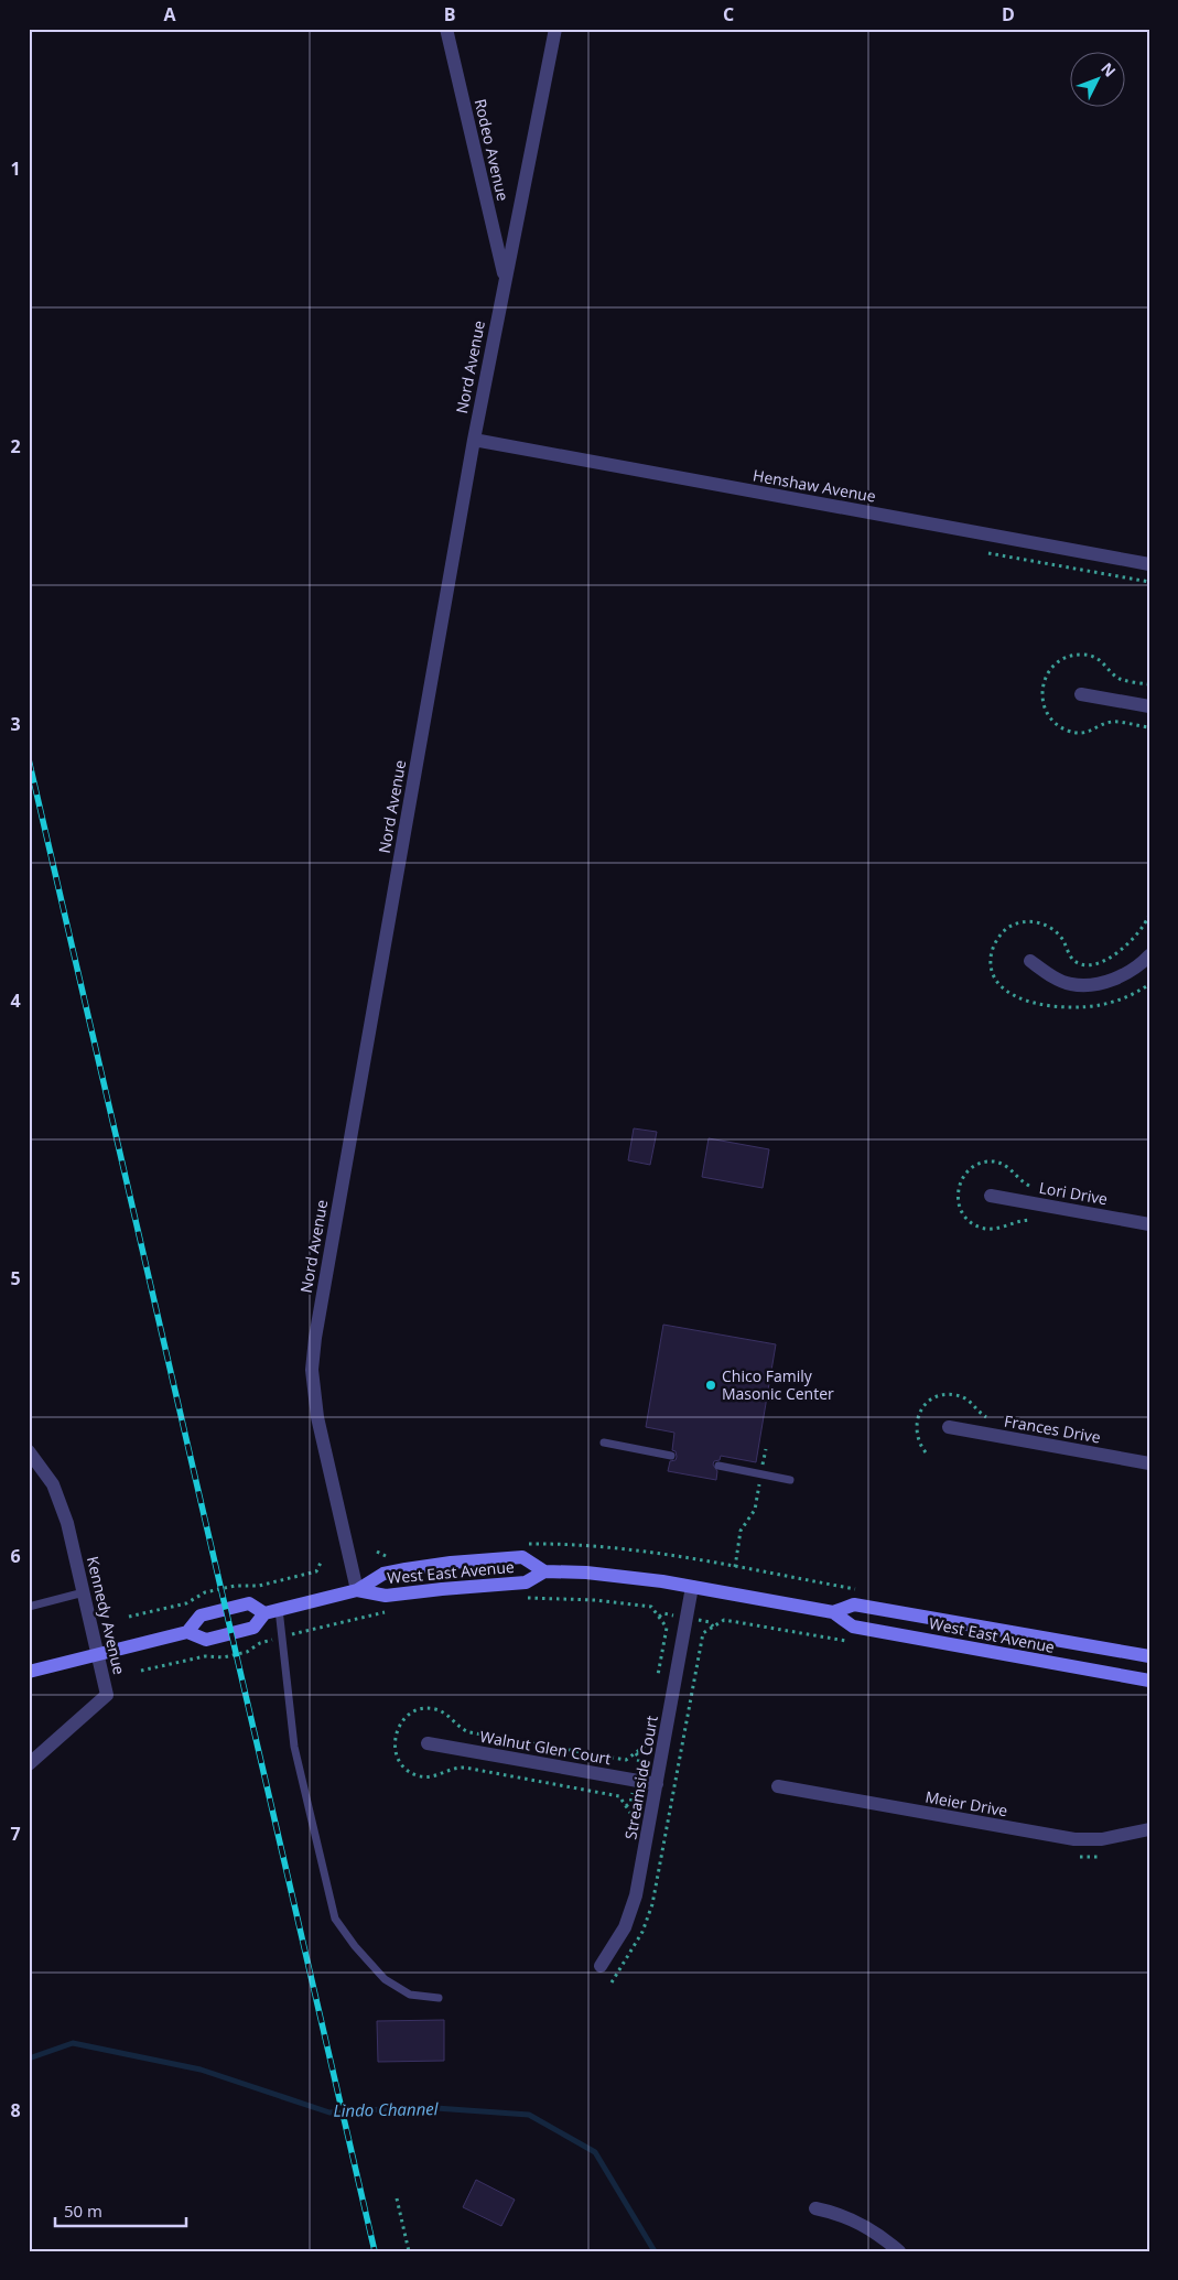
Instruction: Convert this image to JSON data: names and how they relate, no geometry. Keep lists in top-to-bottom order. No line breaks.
{"streets":{"main road":["West East Avenue"],"street":["Rodeo Avenue","Nord Avenue","Henshaw Avenue","Lori Drive","Frances Drive","Kennedy Avenue","Walnut Glen Court","Streamside Court","Meier Drive"]},"crossings":[["Rodeo Avenue","Nord Avenue"],["Nord Avenue","Henshaw Avenue"],["Nord Avenue","West East Avenue"],["West East Avenue","Kennedy Avenue"],["West East Avenue","Streamside Court"],["Walnut Glen Court","Streamside Court"]],"water":["Lindo Channel"],"places":["Chico Family Masonic Center"],"scale_bar":"50 m","north":"top right","grid":{"columns":["A","B","C","D"],"rows":["1","2","3","4","5","6","7","8"]}}
